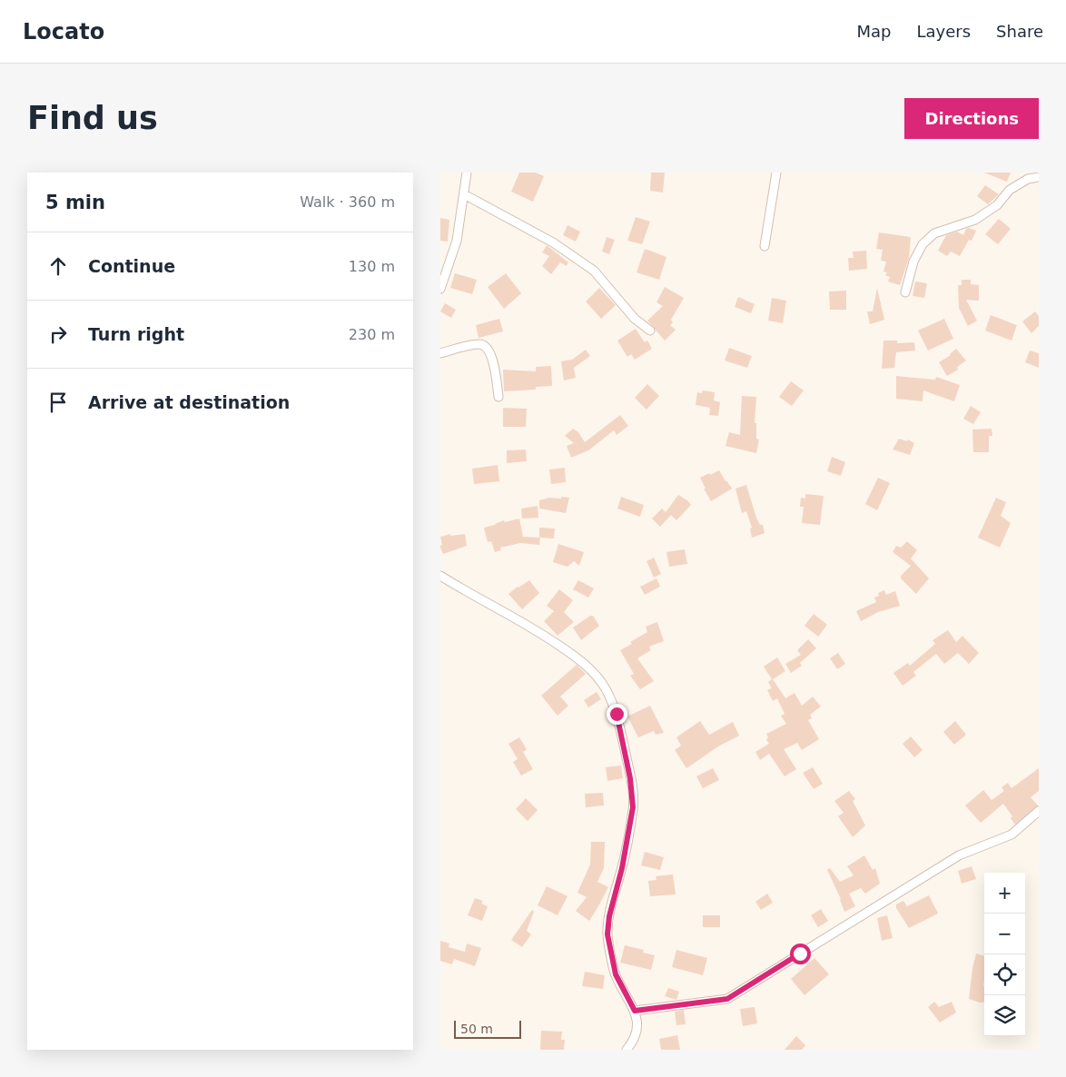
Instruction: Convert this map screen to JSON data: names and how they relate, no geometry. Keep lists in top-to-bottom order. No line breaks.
{"scale_bar":"50 m","page":{"header":"Locato","nav":["Map","Layers","Share"],"buttons":"Directions","title":"Find us","heading":["5 min","Walk · 360 m"],"list":[["Continue","130 m"],["Turn right","230 m"],"Arrive at destination"],"map_buttons":["+","−"],"scale":"50 m"}}
